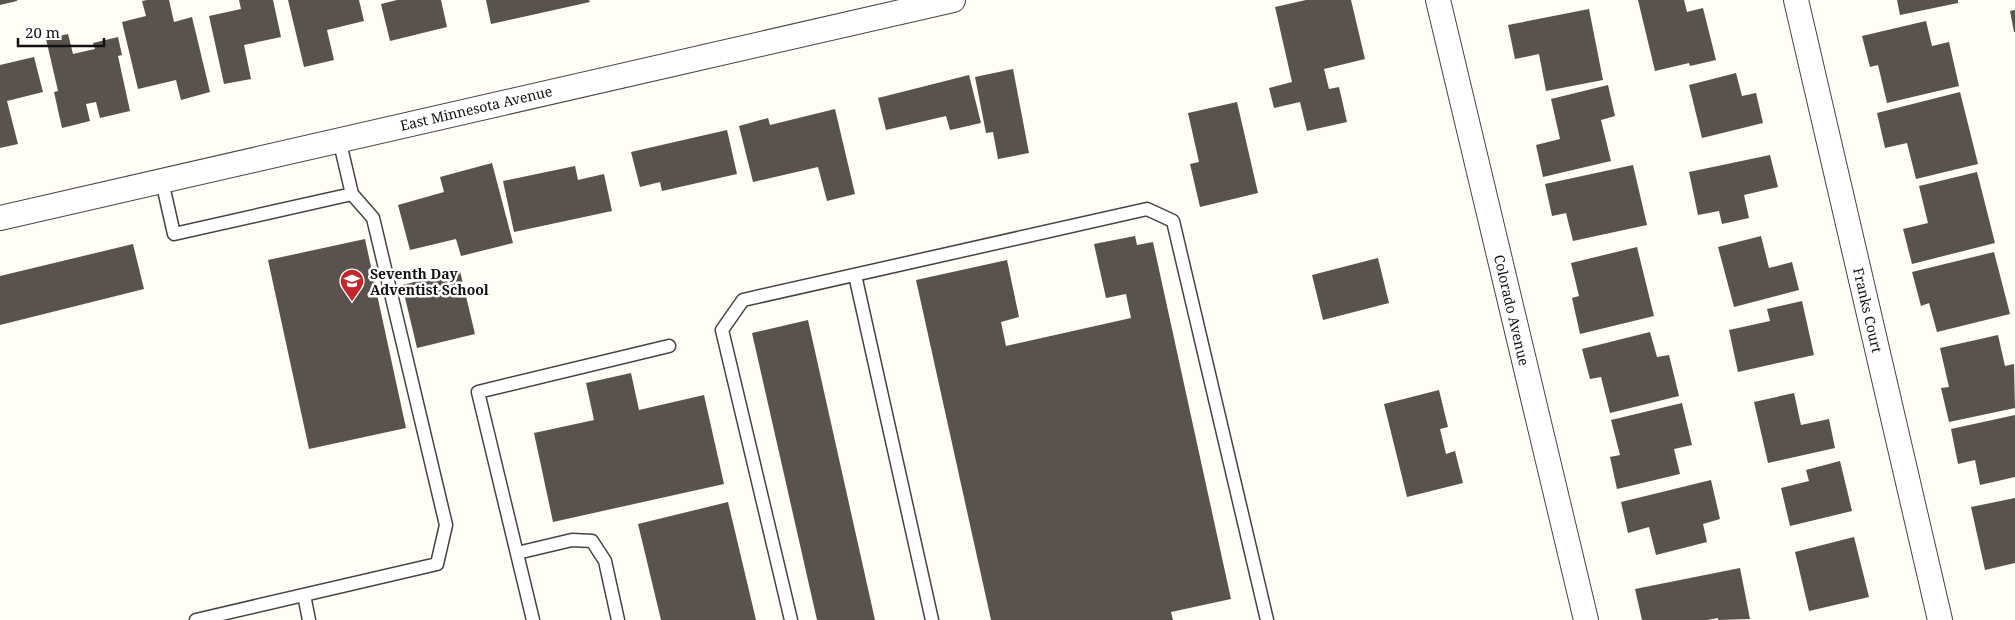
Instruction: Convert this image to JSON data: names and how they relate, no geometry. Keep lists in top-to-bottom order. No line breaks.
{"streets":{"street":["East Minnesota Avenue","Colorado Avenue","Franks Court"]},"places":{"school or university":["Seventh Day Adventist School"]},"scale_bar":"20 m"}
